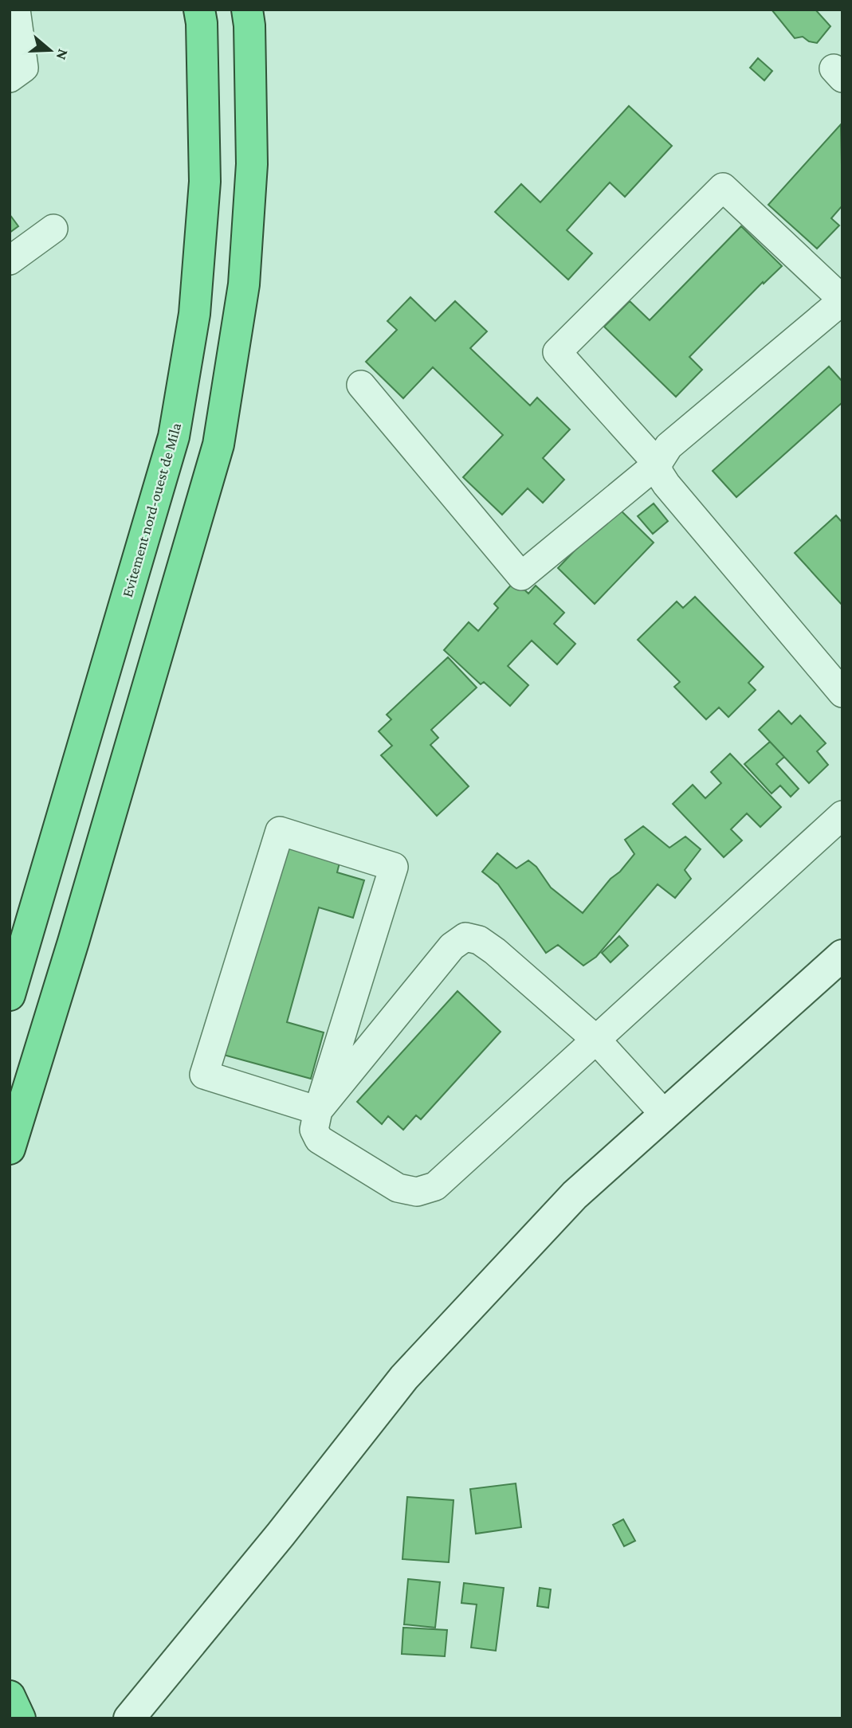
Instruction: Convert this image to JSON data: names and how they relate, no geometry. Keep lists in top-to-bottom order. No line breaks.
{"streets":{"highway":["Evitement nord-ouest de Mila"]},"north":"right"}
